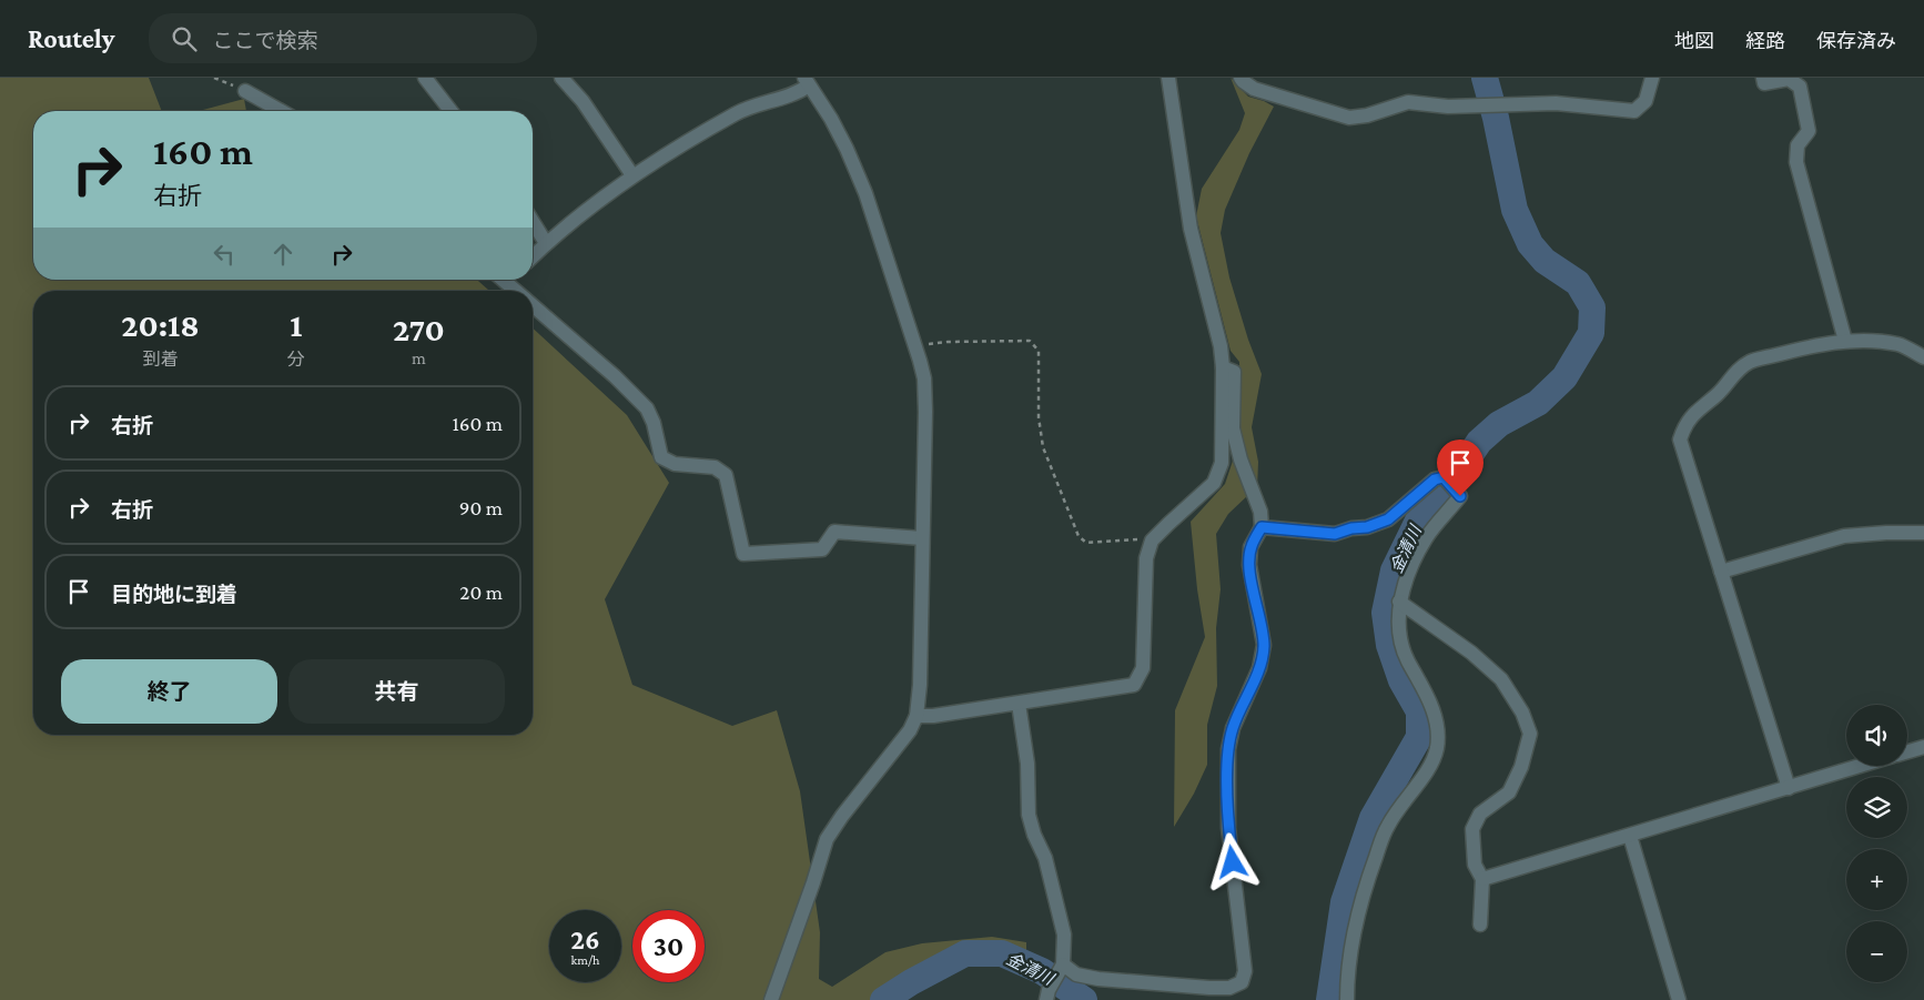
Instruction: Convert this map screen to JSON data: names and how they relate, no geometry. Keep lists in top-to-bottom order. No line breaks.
{"water":["金清川"],"page":{"header":"Routely","search":"ここで検索","nav":["地図","経路","保存済み"],"turn":["160 m","右折"],"eta":["20:18","到着","1","分","270","m"],"list":[{"name":"右折","value":"160 m"},{"name":"右折","value":"90 m"},{"name":"目的地に到着","value":"20 m"}],"buttons":["終了","共有"],"map_buttons":["+","−"],"speed":"26 km/h","limit":"30"}}
